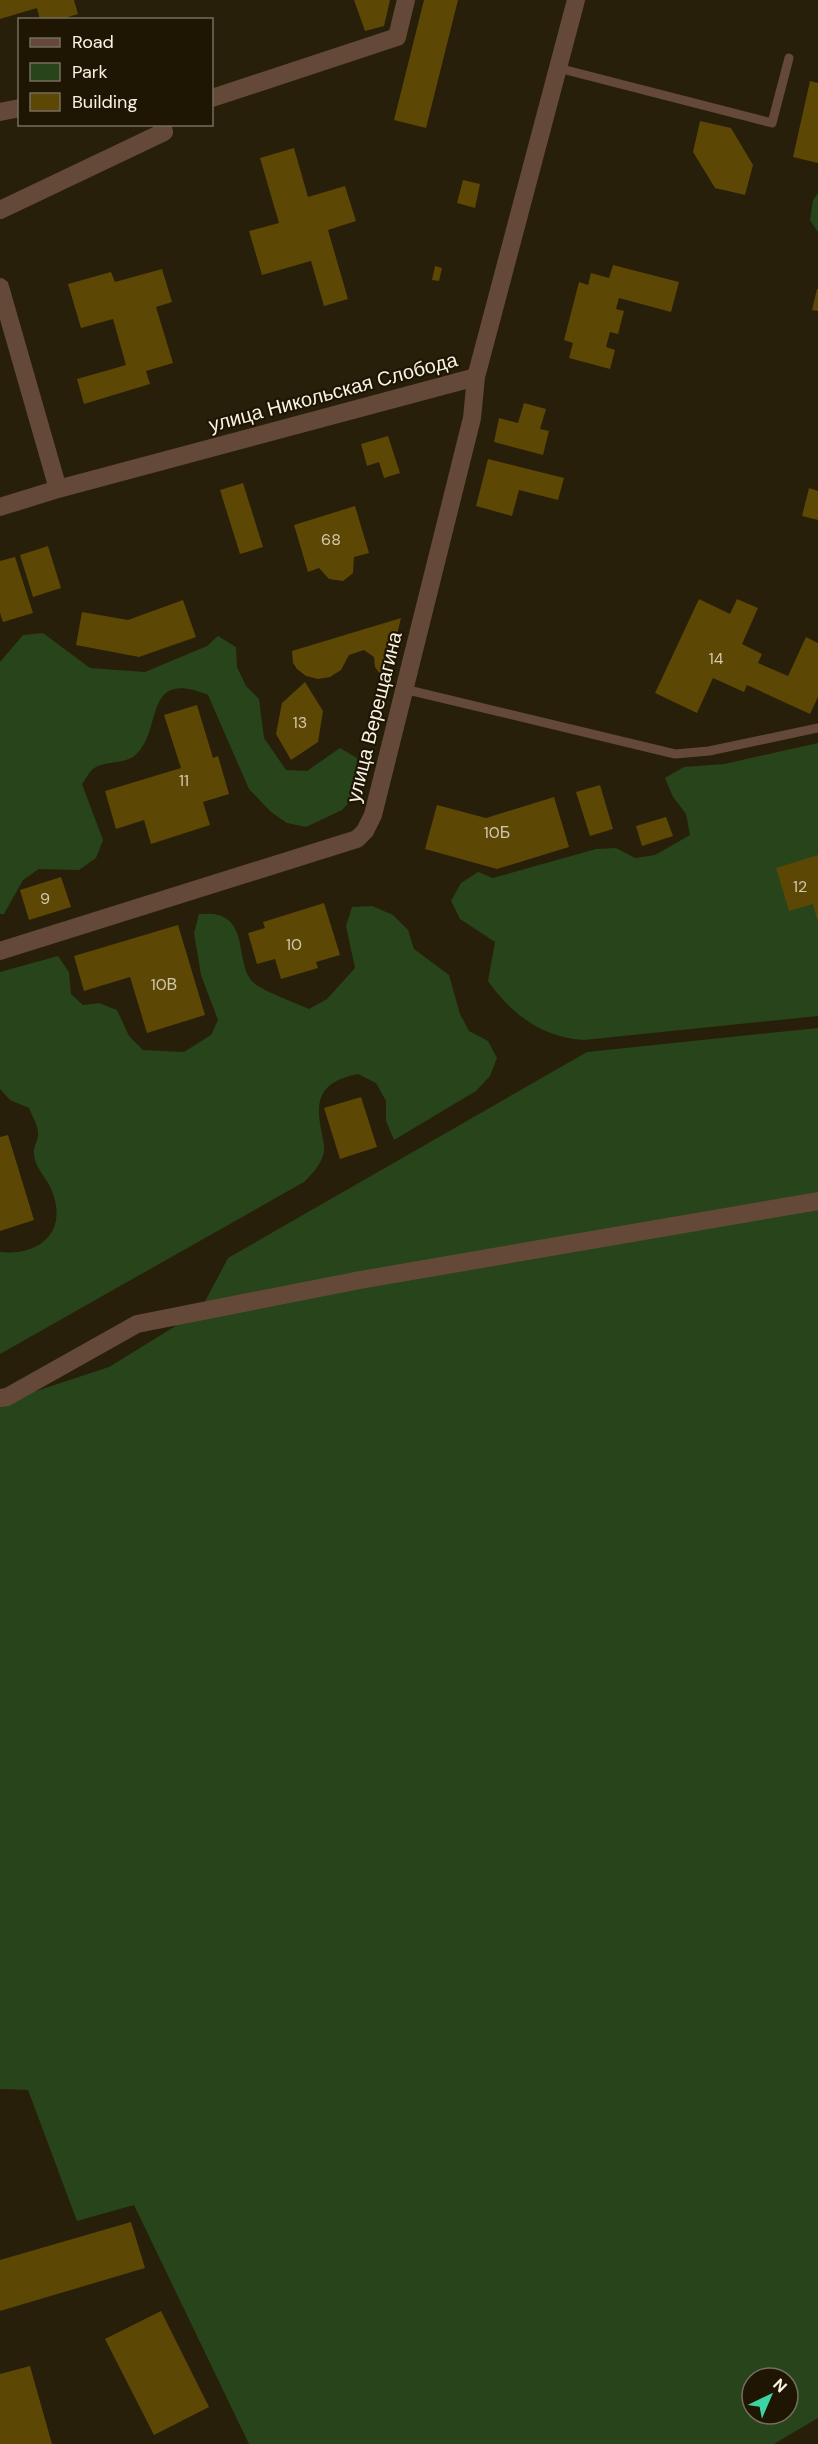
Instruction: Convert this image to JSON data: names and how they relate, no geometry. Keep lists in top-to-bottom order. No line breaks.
{"streets":{"street":["улица Никольская Слобода","улица Верещагина"]},"crossings":[["улица Никольская Слобода","улица Верещагина"]],"house_numbers":["68","14","13","11","10Б","12","9","10","10В"],"legend":["Road","Park","Building"],"north":"top right"}
